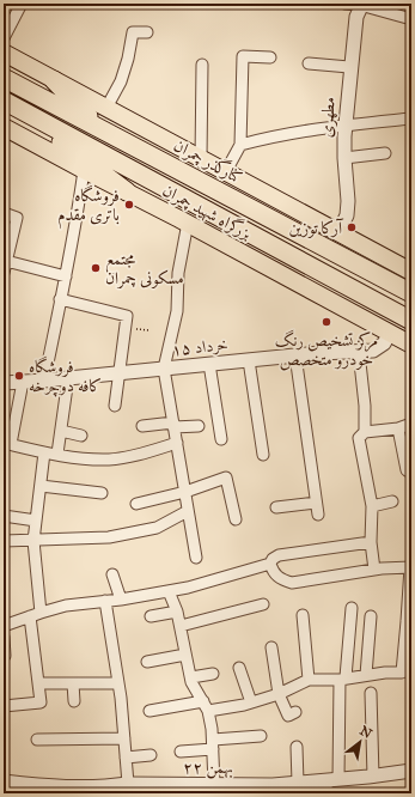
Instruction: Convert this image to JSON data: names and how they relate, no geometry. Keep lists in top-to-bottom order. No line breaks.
{"streets":{"highway":["بزرگراه شهید چمران"],"main road":["کنارگذر چمران"],"street":["مطهری","۱۵ خرداد","۲۲ بهمن"]},"crossings":[["مطهری","کنارگذر چمران"]],"places":["فروشگاه باتری مقدم","آرکا توزین","مجتمع مسکونی چمران","مرکز تشخیص رنگ خودرو متخصص","فروشگاه کافه دوچرخه"],"north":"top right"}
